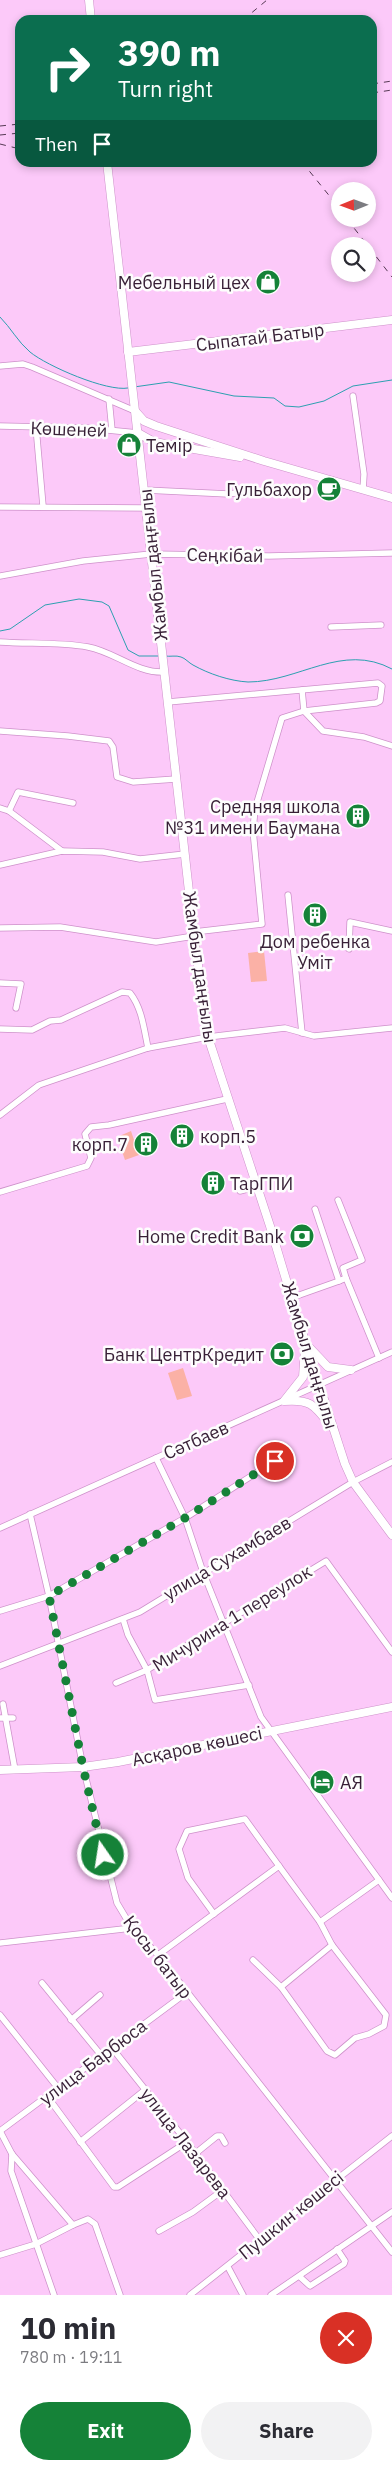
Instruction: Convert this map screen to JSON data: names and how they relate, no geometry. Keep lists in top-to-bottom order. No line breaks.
{"streets":{"main road":["Сыпатай Батыр","Жамбыл даңғылы","Асқаров көшесі"],"street":["Көшеней","Сеңкібай","Сәтбаев","улица Сухамбаев","Мичурина 1 переулок","Қосы батыр","улица Барбюса","улица Лазарева","Пушкин көшесі"]},"crossings":[["Сыпатай Батыр","Жамбыл даңғылы"],["Көшеней","Жамбыл даңғылы"],["Сеңкібай","Жамбыл даңғылы"],["Жамбыл даңғылы","Сәтбаев"],["Жамбыл даңғылы","улица Сухамбаев"],["Сәтбаев","Қосы батыр"],["улица Сухамбаев","Қосы батыр"],["Асқаров көшесі","Қосы батыр"],["Қосы батыр","улица Барбюса"],["Қосы батыр","Пушкин көшесі"],["улица Барбюса","улица Лазарева"],["улица Лазарева","Пушкин көшесі"]],"places":{"shop":["Мебельный цех","Темір"],"cafe":["Гульбахор"],"building":["Средняя школа №31 имени Баумана","Дом ребенка Умiт","корп.5","корп.7","ТарГПИ"],"bank":["Home Credit Bank","Банк ЦентрКредит"],"hotel":["АЯ"]},"north":"left","page":{"turn":["390 m","Turn right"],"then":"Then","heading":["10 min","780 m · 19:11"],"buttons":["Exit","Share"]}}
